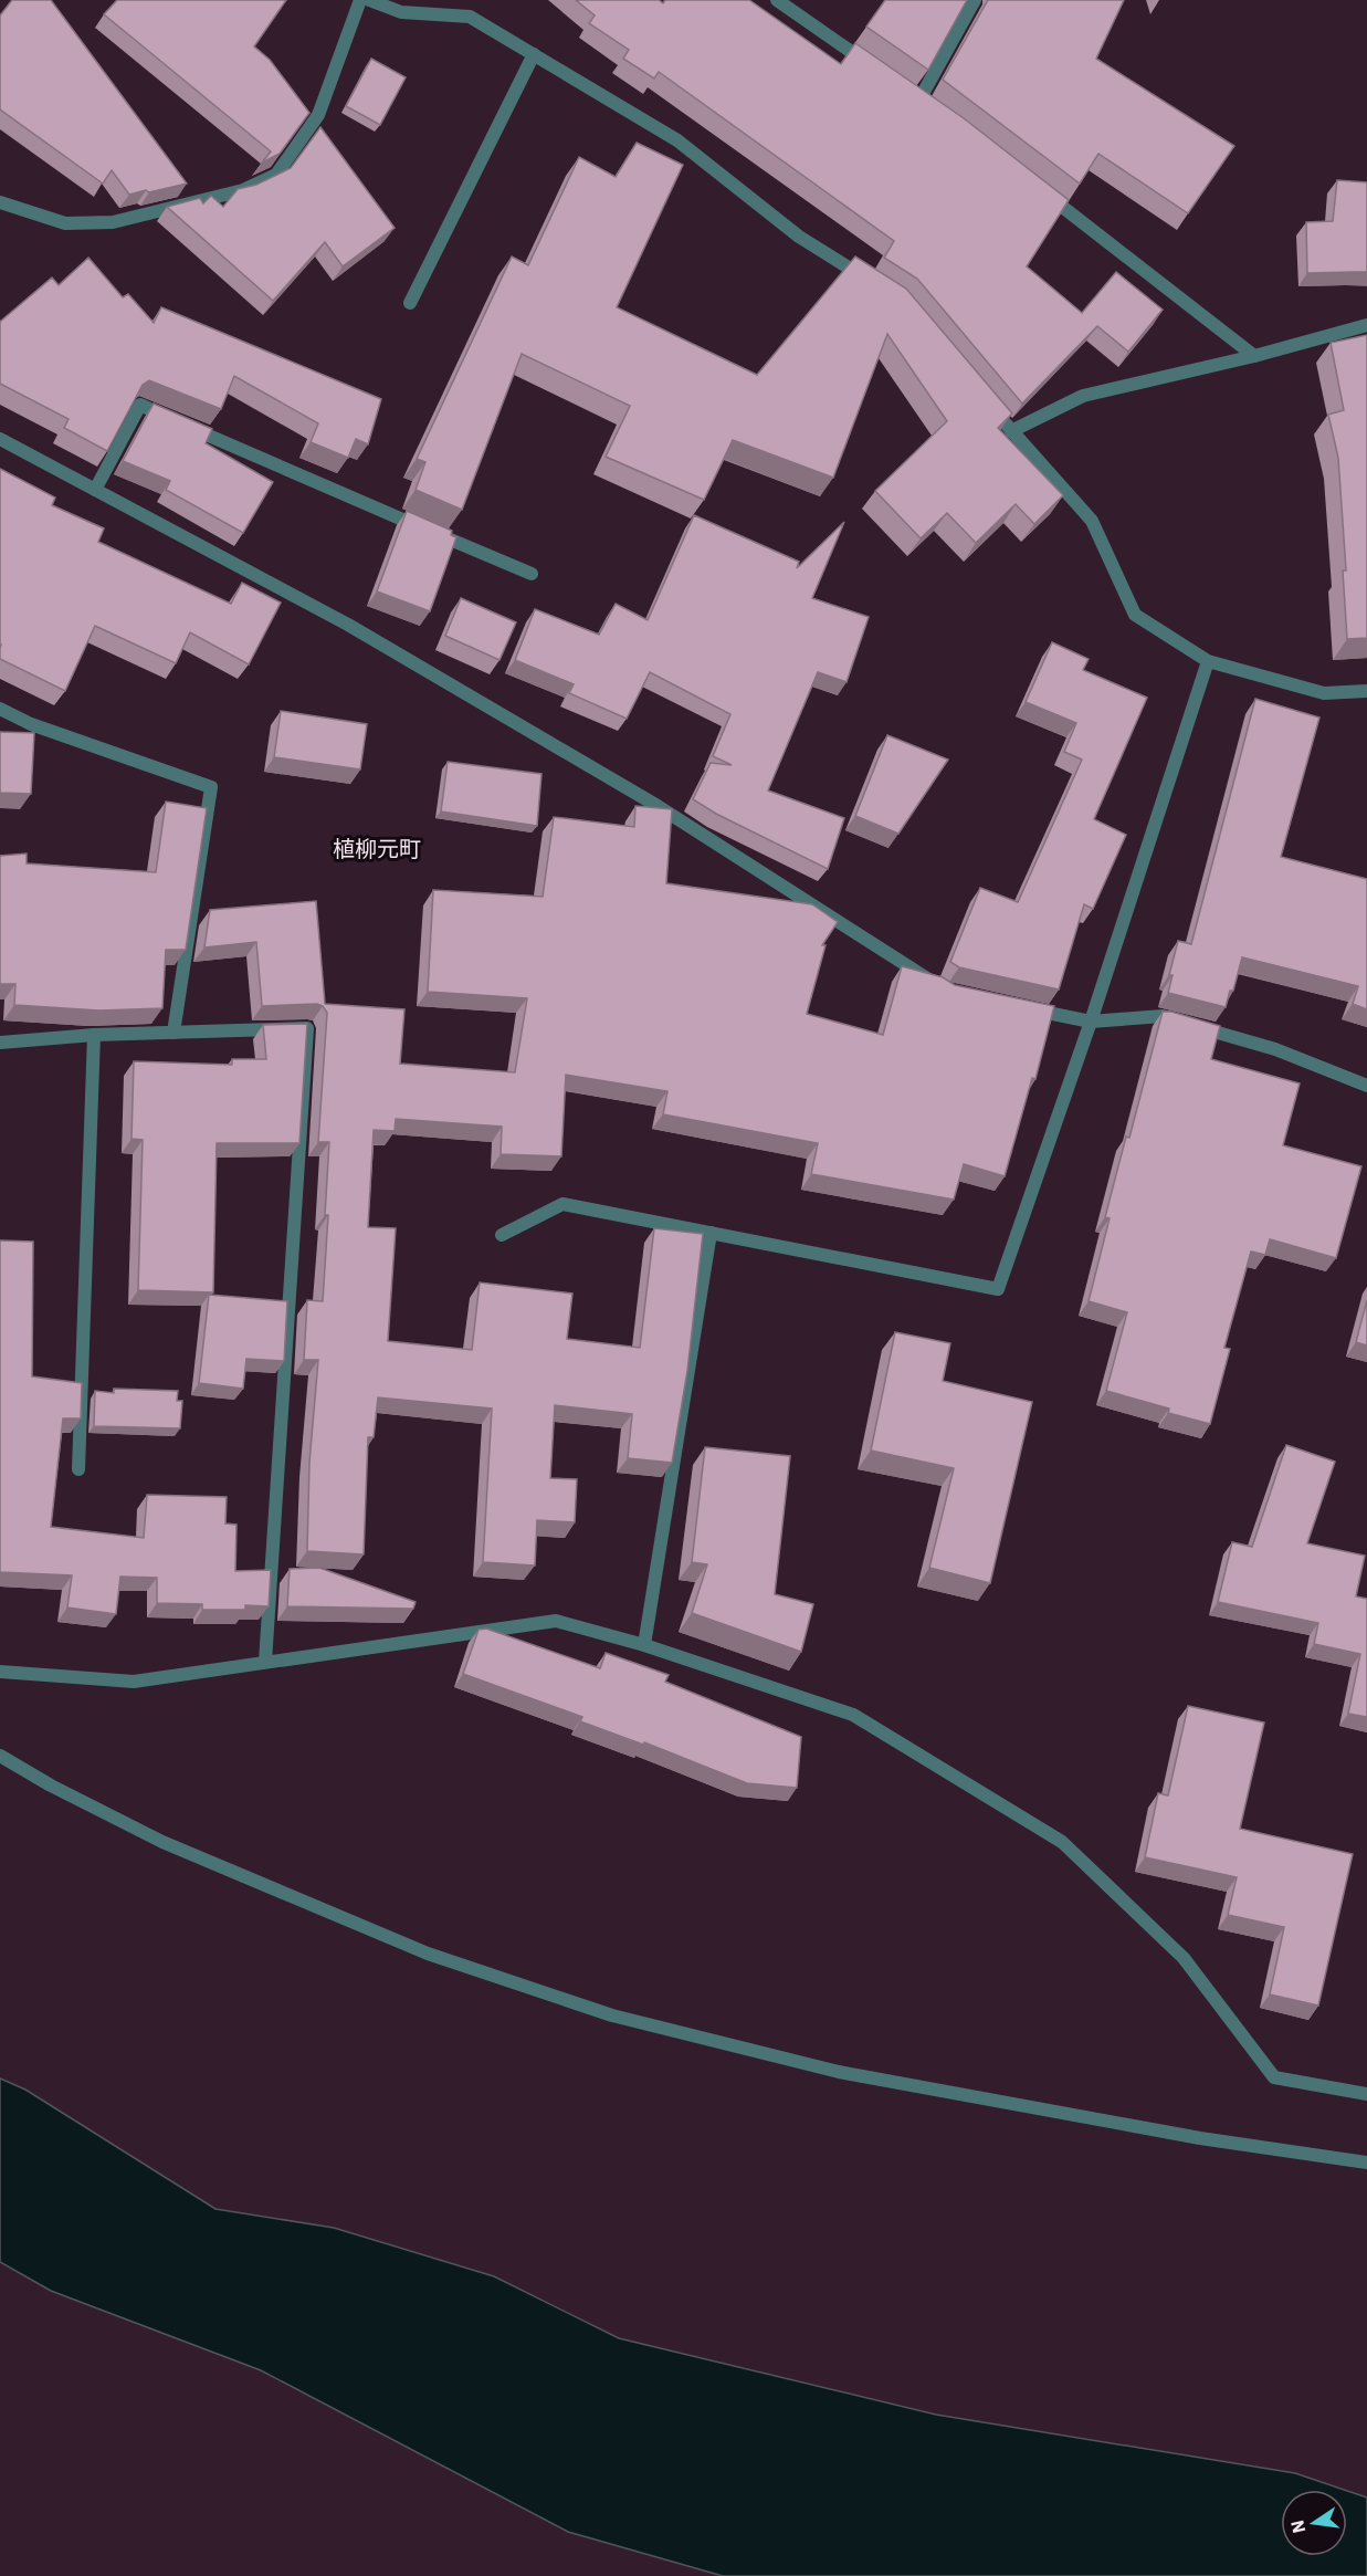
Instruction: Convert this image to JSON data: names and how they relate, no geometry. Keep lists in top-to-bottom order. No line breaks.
{"districts":["植柳元町"],"north":"left"}
